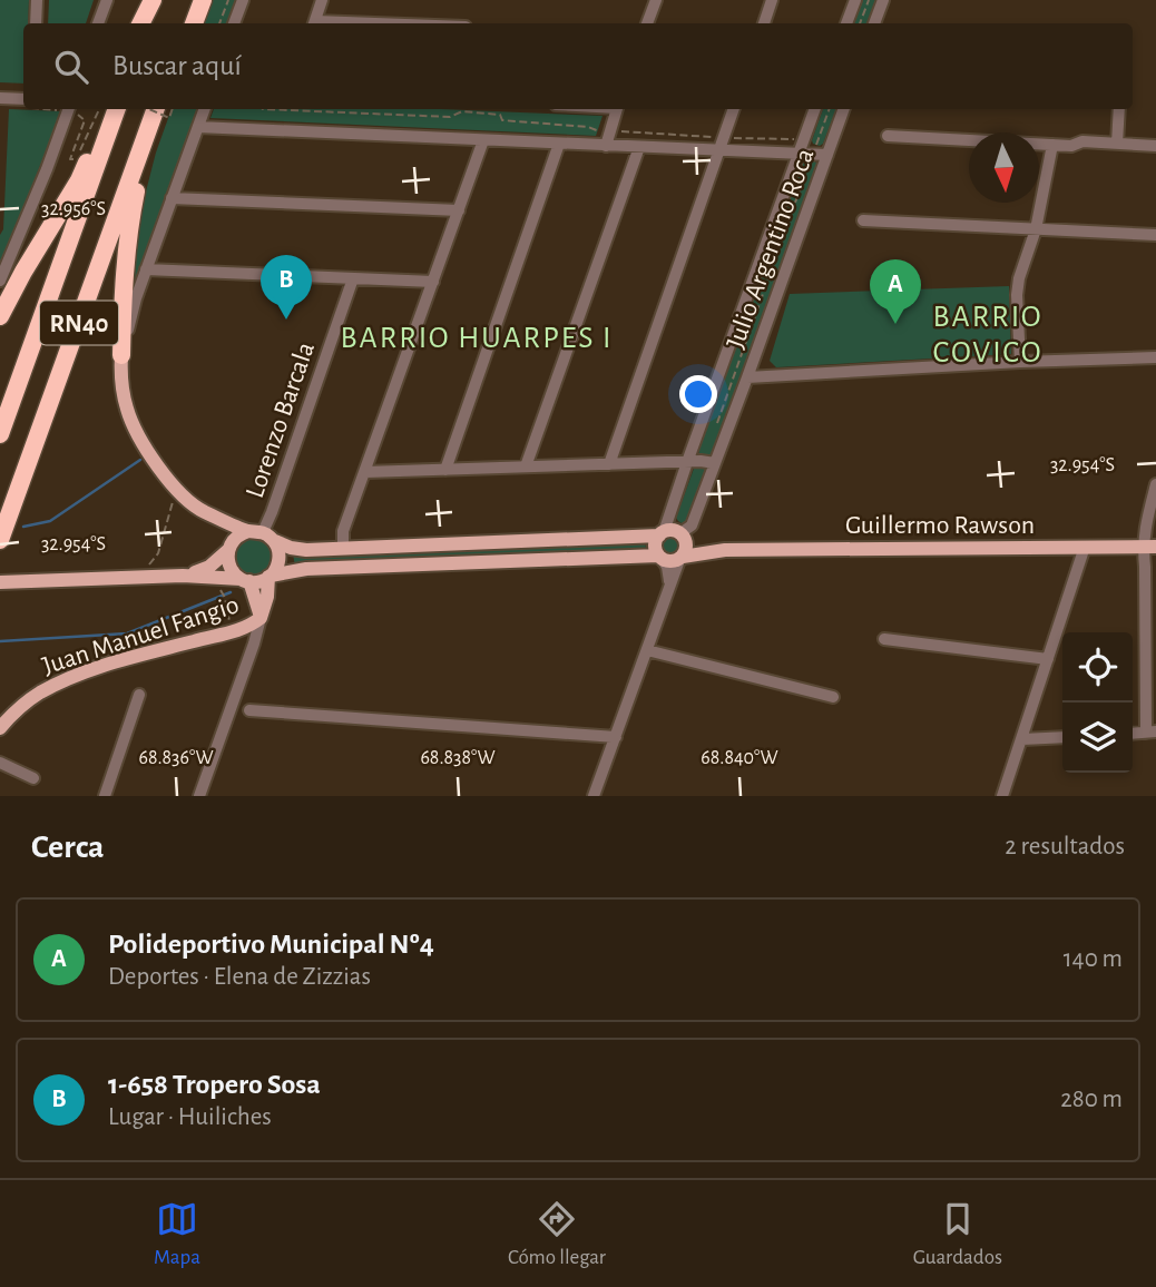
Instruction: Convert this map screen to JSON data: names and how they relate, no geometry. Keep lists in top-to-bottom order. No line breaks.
{"streets":{"highway":["RN40"],"main road":["Guillermo Rawson","Juan Manuel Fangio"],"street":["Julio Argentino Roca","Lorenzo Barcala"]},"crossings":[["Julio Argentino Roca","Guillermo Rawson"]],"districts":["BARRIO COVICO","BARRIO HUARPES I"],"north":"bottom","page":{"search":"Buscar aquí","pins":["B","A"],"heading":["Cerca","2 resultados"],"list":[{"mark":"A","name":"Polideportivo Municipal Nº4","note":"Deportes · Elena de Zizzias","value":"140 m"},{"mark":"B","name":"1-658 Tropero Sosa","note":"Lugar · Huiliches","value":"280 m"}],"nav":["Mapa","Cómo llegar","Guardados"]},"coordinates":["32.956°S","32.954°S","68.836°W","68.838°W","68.840°W"]}
